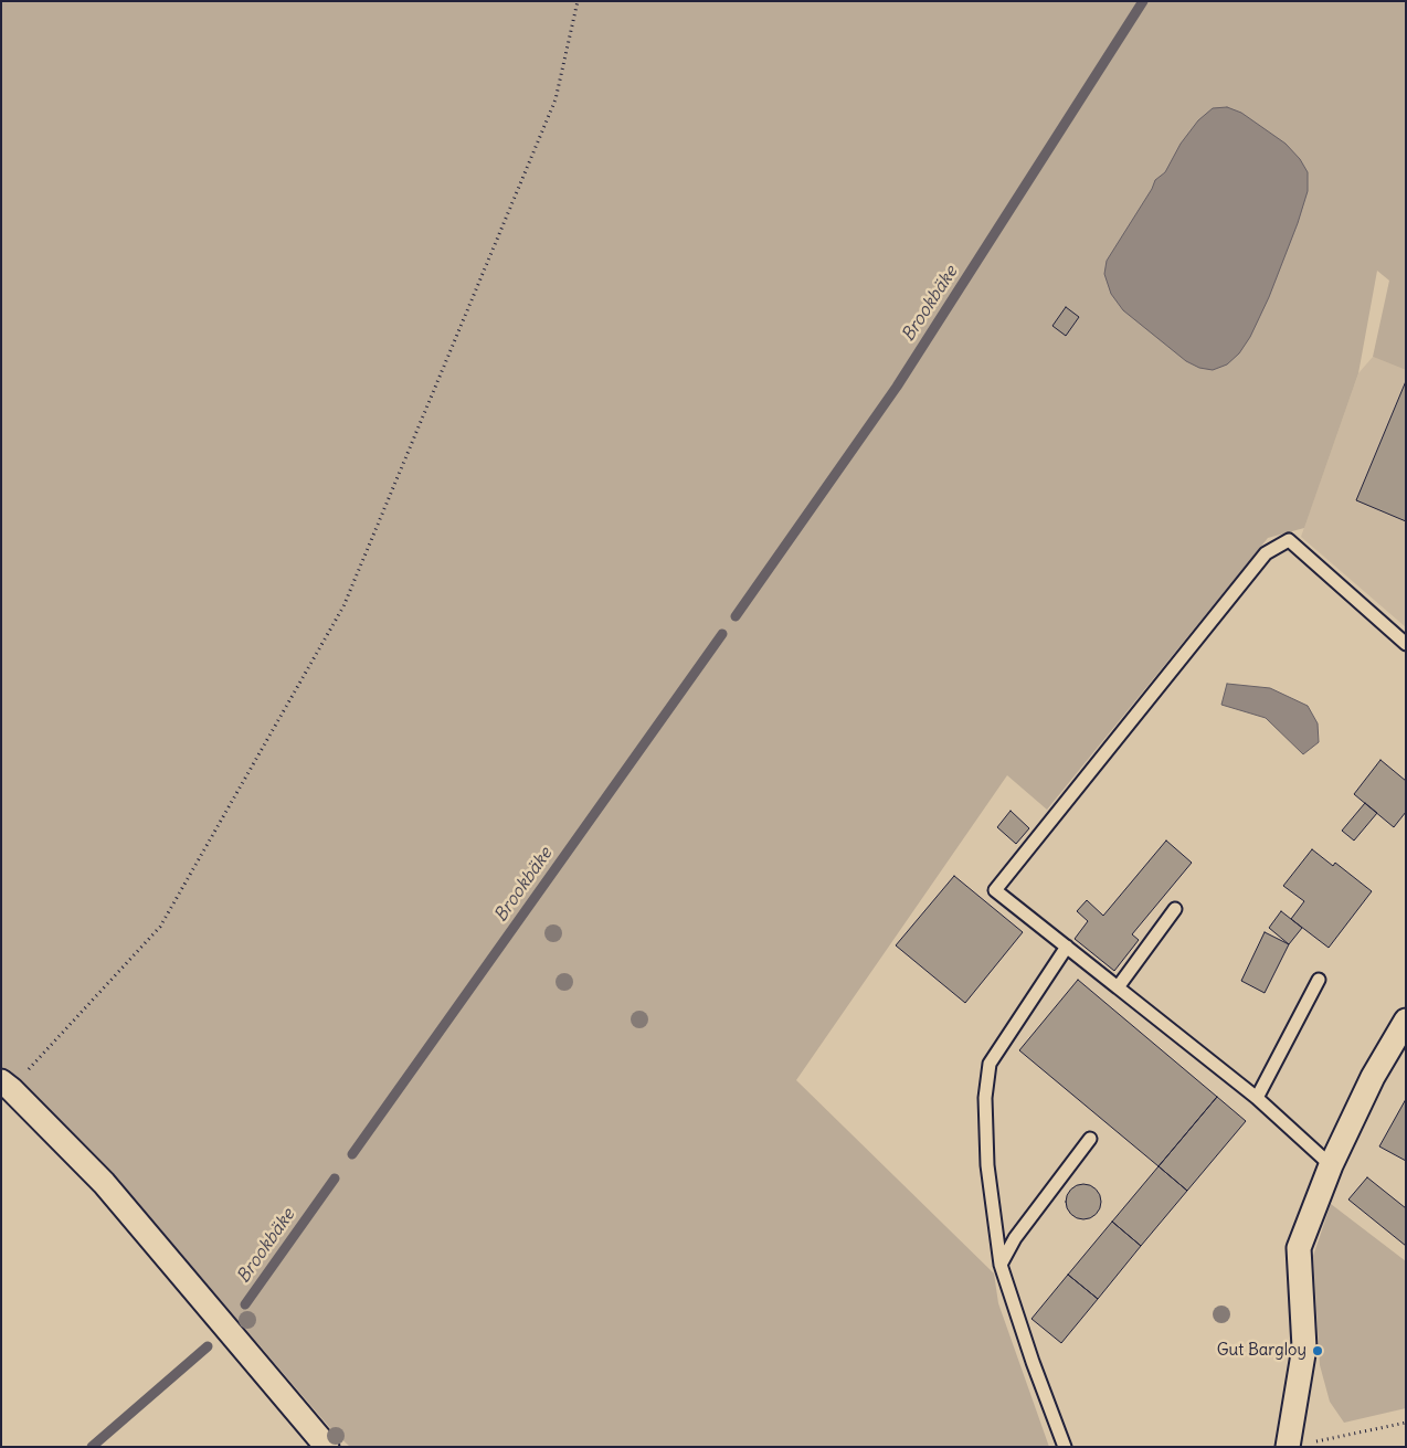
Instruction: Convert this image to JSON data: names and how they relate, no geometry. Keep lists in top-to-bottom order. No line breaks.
{"water":["Brookbäke"],"places":["Gut Bargloy"]}
